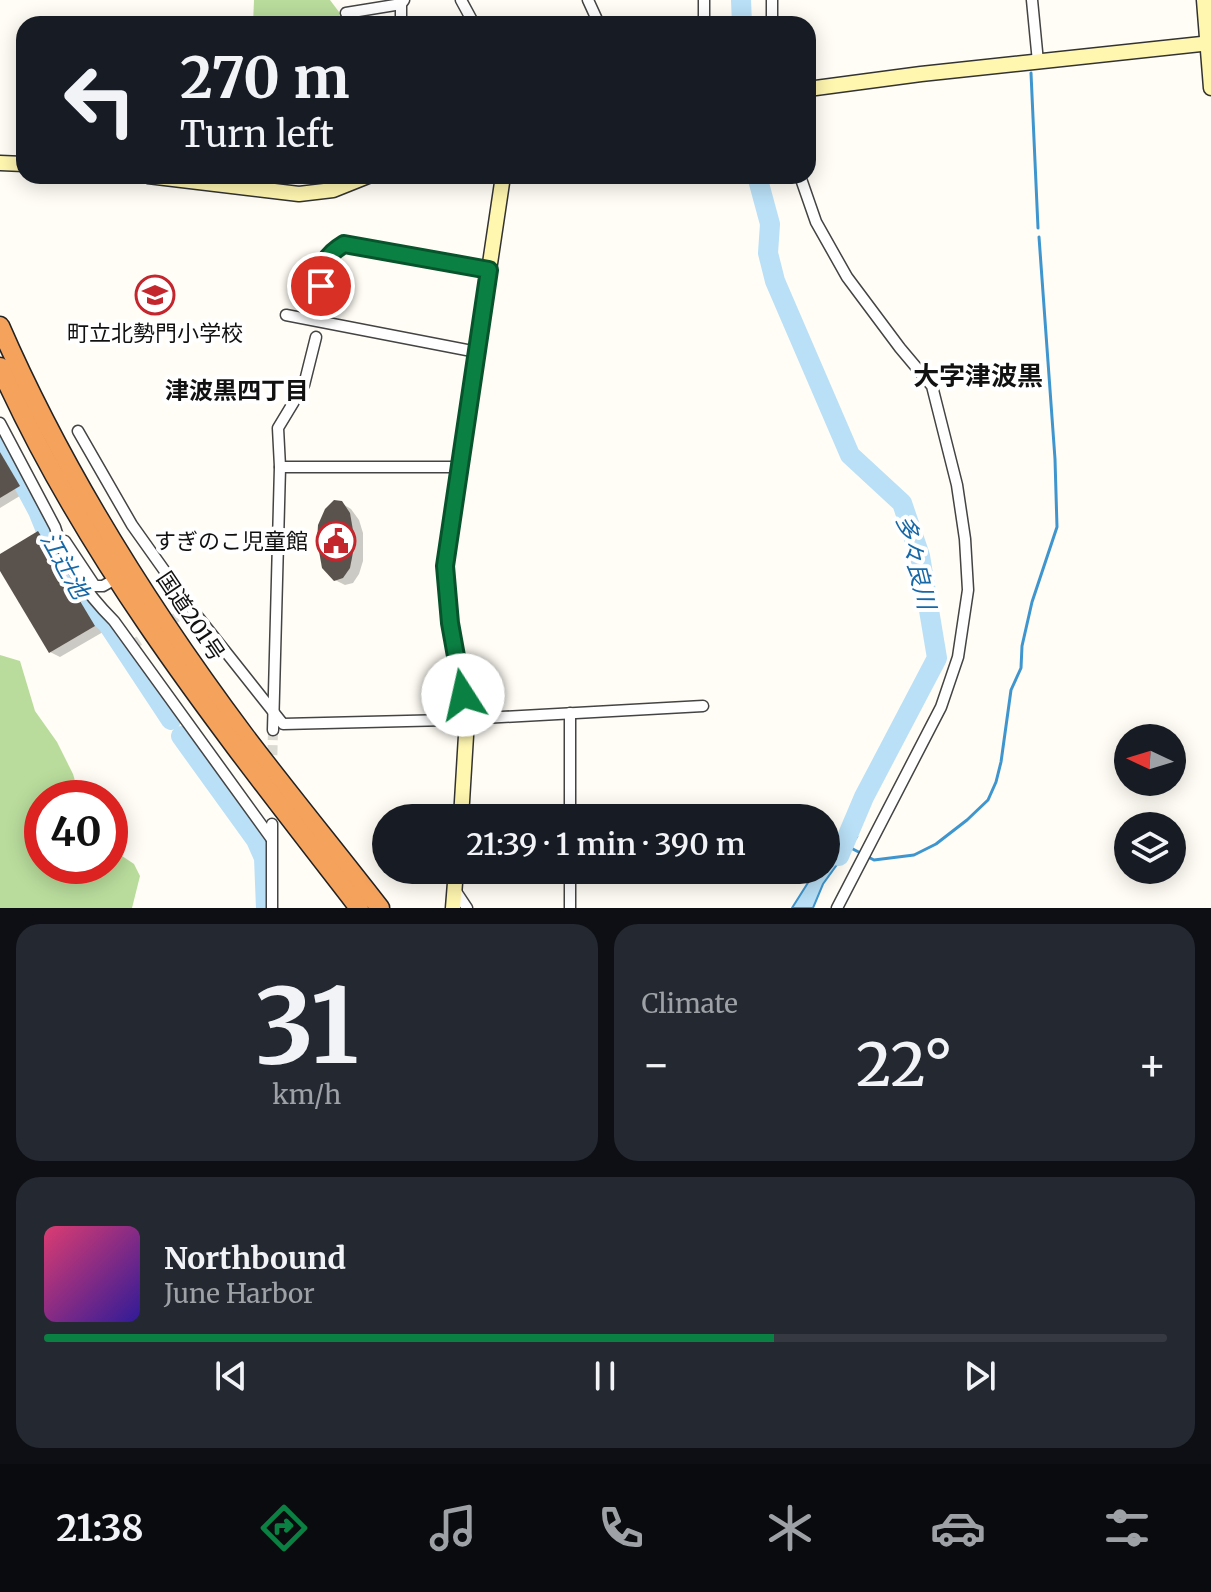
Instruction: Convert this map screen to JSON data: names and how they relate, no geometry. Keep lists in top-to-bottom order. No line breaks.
{"streets":{"highway":["国道201号"]},"districts":["大字津波黒","津波黒四丁目"],"water":["多々良川","江辻池"],"places":{"school or university":["町立北勢門小学校"],"public building":["すぎのこ児童館"]},"north":"left","page":{"turn":["270 m","Turn left"],"limit":"40","trip":"21:39 · 1 min · 390 m","tile":[["31","km/h"],"Climate"],"heat":["−","22°","+"],"song":["Northbound","June Harbor"],"tabs":"21:38"}}
